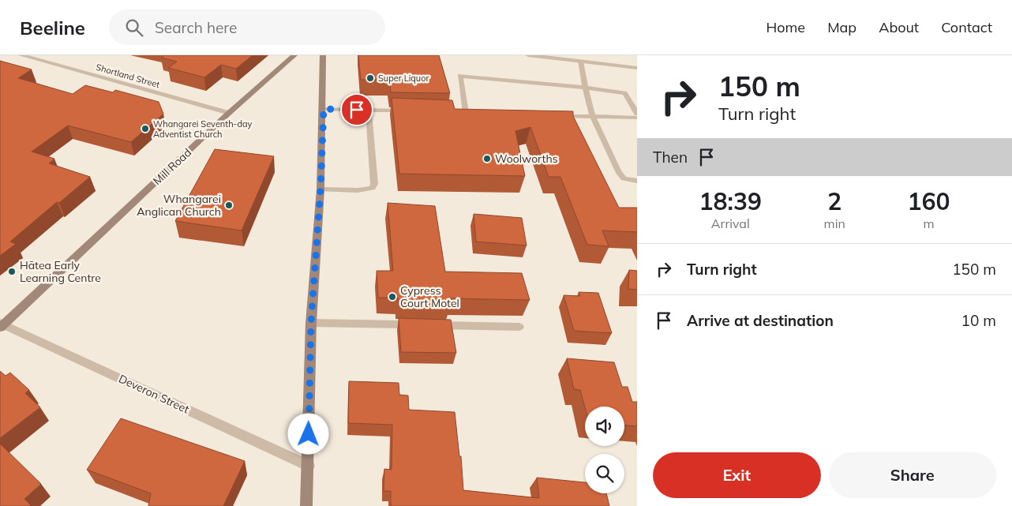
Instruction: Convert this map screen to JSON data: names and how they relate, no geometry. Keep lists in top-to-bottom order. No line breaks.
{"streets":{"main road":["Mill Road"],"street":["Shortland Street","Deveron Street"]},"crossings":[["Shortland Street","Mill Road"],["Mill Road","Deveron Street"]],"places":["Super Liquor","Whangarei Seventh-day Adventist Church","Woolworths","Whangarei Anglican Church","Hātea Early Learning Centre","Cypress Court Motel"],"page":{"header":"Beeline","search":"Search here","nav":["Home","Map","About","Contact"],"turn":["150 m","Turn right"],"then":"Then","eta":["18:39","Arrival","2","min","160","m"],"list":[{"name":"Turn right","value":"150 m"},{"name":"Arrive at destination","value":"10 m"}],"buttons":["Exit","Share"]}}
